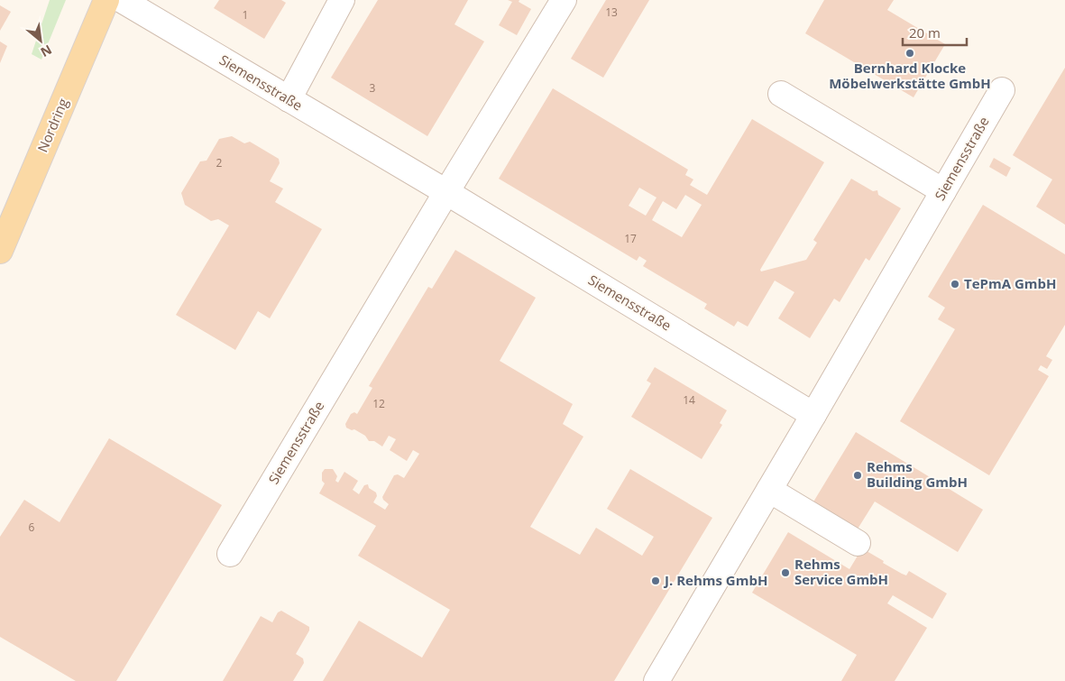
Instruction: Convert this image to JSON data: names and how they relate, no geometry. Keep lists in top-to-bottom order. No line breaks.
{"streets":{"main road":["Nordring"],"street":["Siemensstraße"]},"places":["Bernhard Klocke Möbelwerkstätte GmbH","TePmA GmbH","Rehms Building GmbH","Rehms Service GmbH","J. Rehms GmbH"],"house_numbers":["13","1","3","2","17","14","12","6"],"scale_bar":"20 m","north":"bottom right"}
